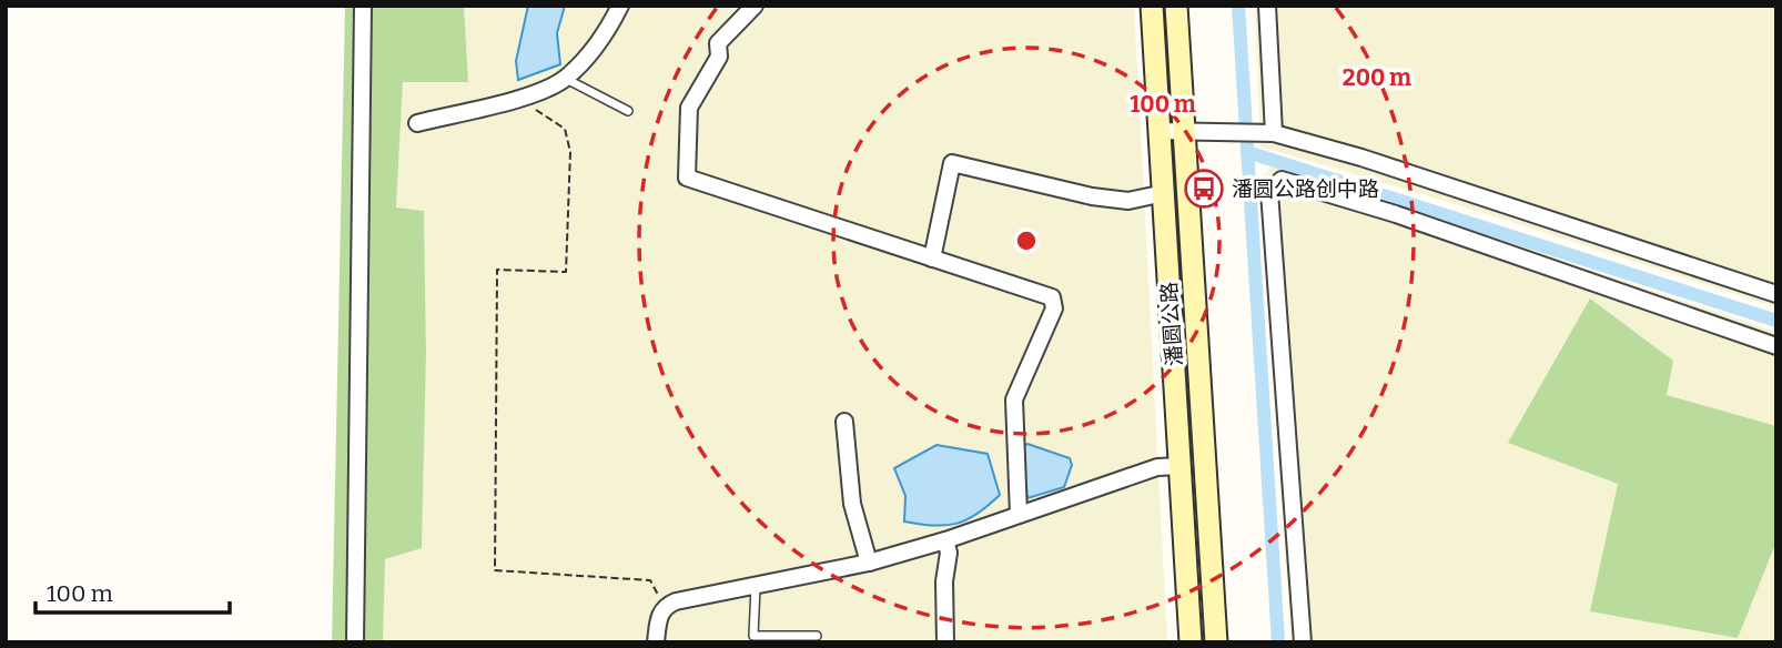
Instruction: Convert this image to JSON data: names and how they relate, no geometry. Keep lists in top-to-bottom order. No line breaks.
{"streets":{"main road":["潘圆公路"]},"places":{"bus stop":["潘圆公路创中路"]},"scale_bar":"100 m","rings":["200 m","100 m"]}
